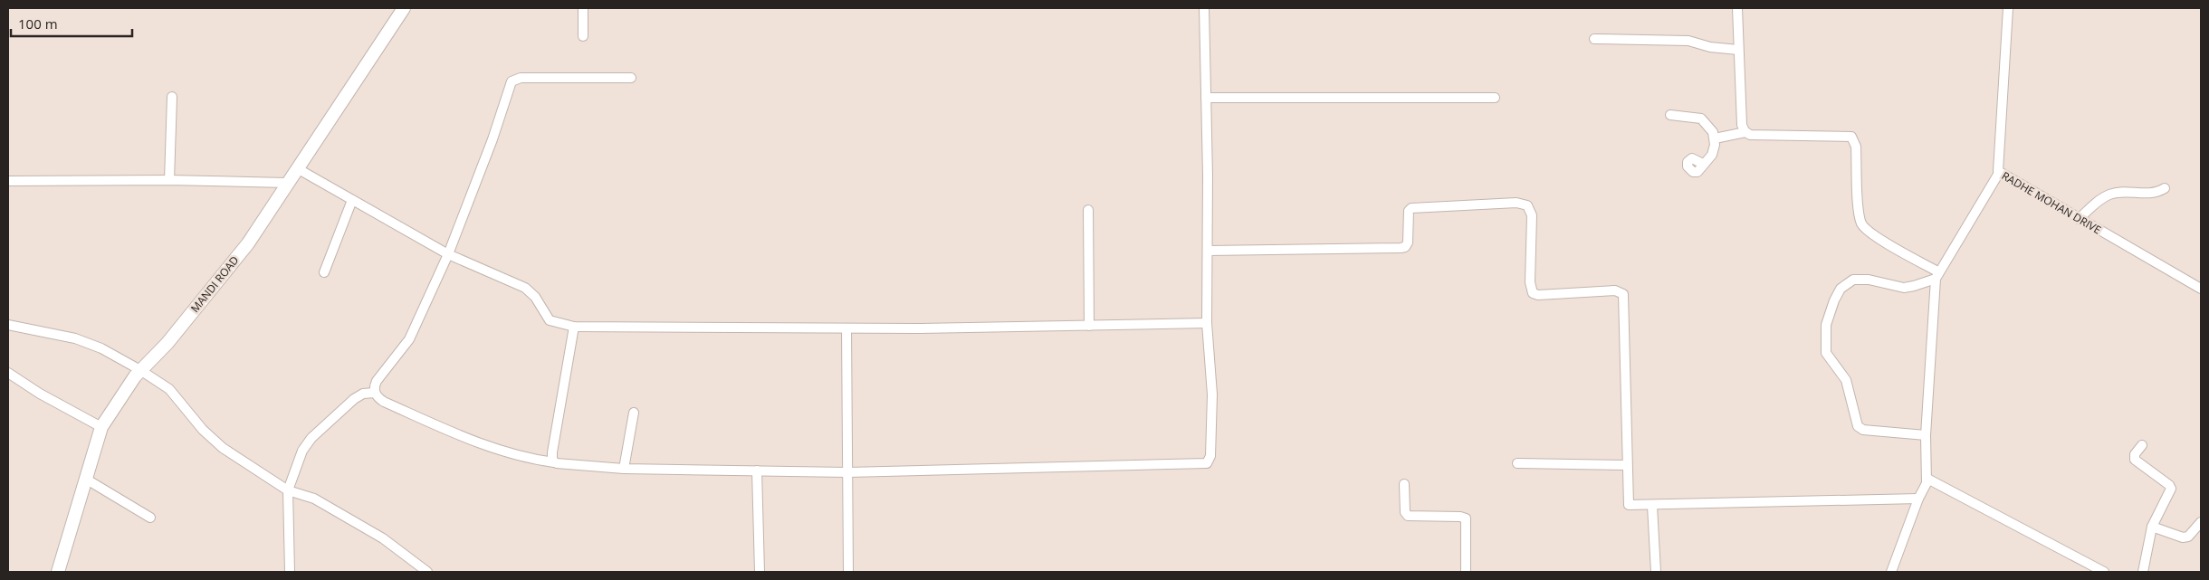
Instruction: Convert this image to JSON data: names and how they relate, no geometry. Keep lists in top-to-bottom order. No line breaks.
{"streets":{"street":["RADHE MOHAN DRIVE","MANDI ROAD"]},"scale_bar":"100 m"}
